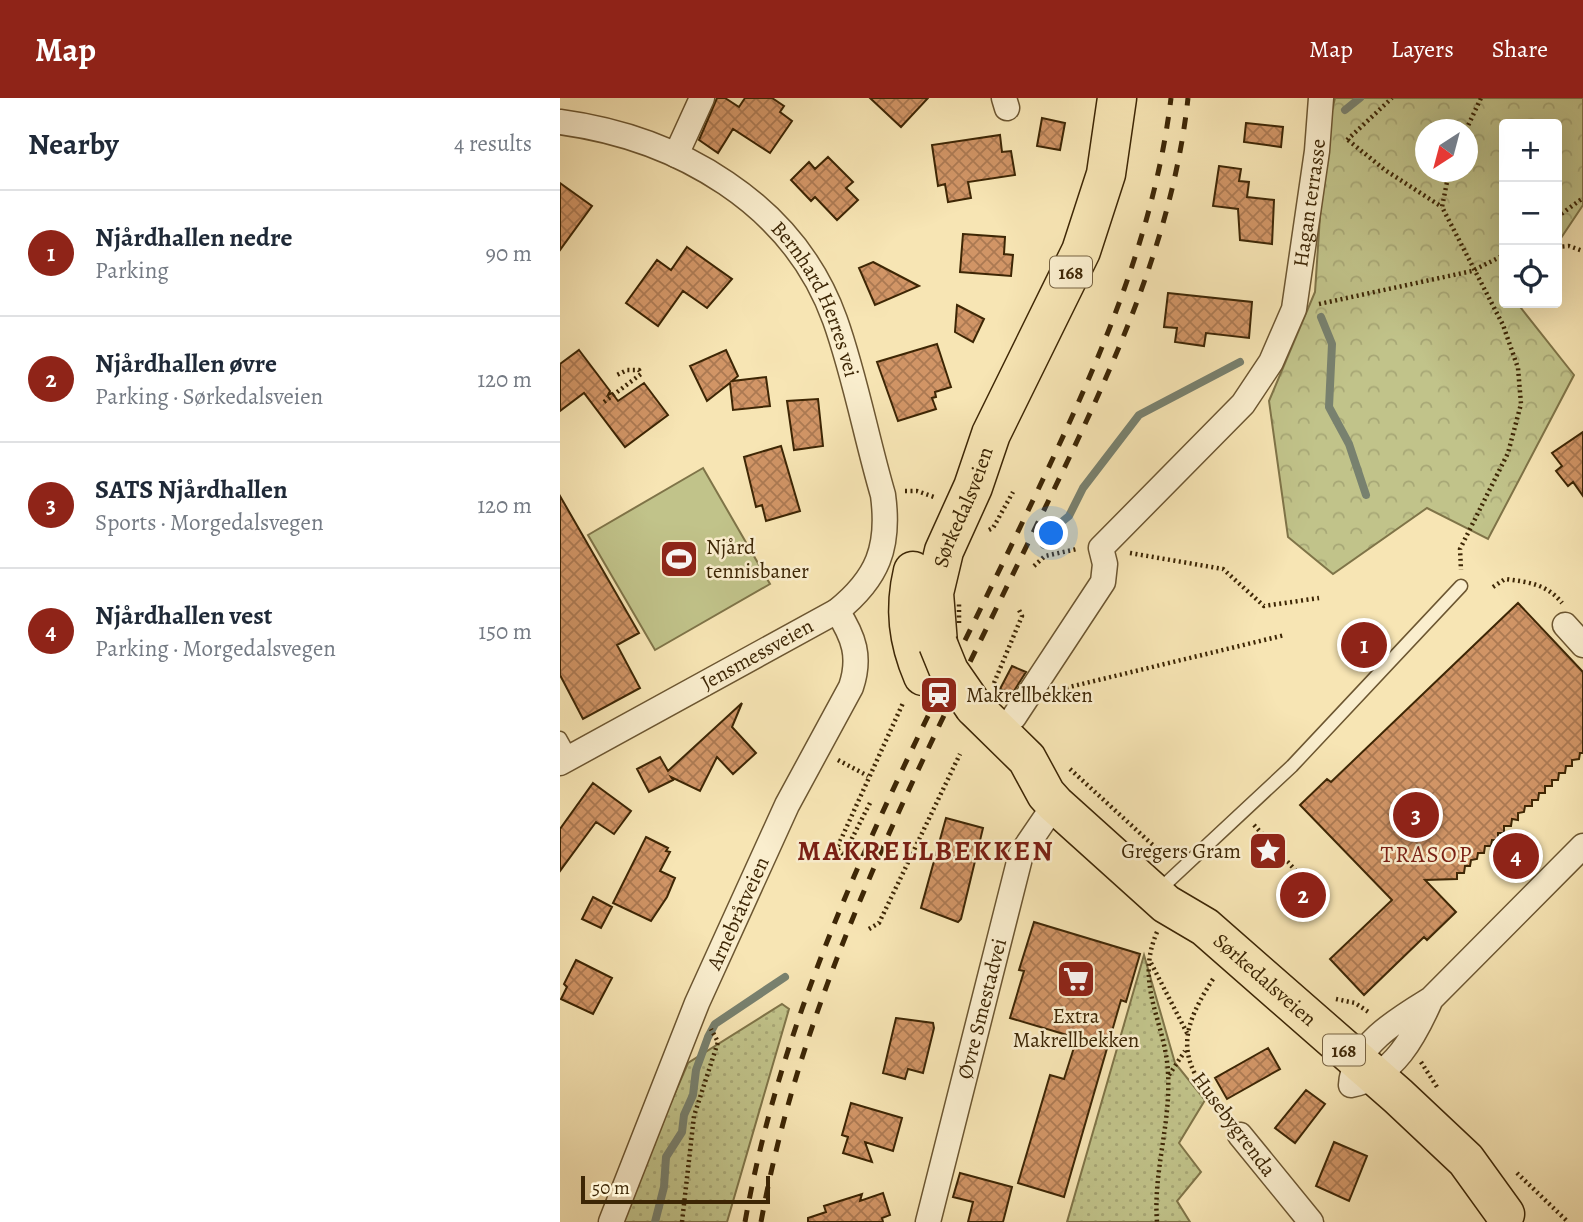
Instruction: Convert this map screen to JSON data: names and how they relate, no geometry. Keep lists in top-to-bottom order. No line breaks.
{"streets":{"main road":["168","Sørkedalsveien"],"street":["Hagan terrasse","Bernhard Herres vei","Jensmessveien","Arnebråtveien","Øvre Smestadvei","Husebygrenda"]},"crossings":[["Bernhard Herres vei","Jensmessveien"],["Sørkedalsveien","Øvre Smestadvei"],["Jensmessveien","Arnebråtveien"]],"districts":["MAKRELLBEKKEN","TRASOP"],"places":{"sports":["Njård tennisbaner"],"station":["Makrellbekken"],"place":["Gregers Gram"],"supermarket":["Extra Makrellbekken"]},"scale_bar":"50 m","north":"bottom left","page":{"header":"Map","nav":["Map","Layers","Share"],"heading":["Nearby","4 results"],"map_buttons":["+","−"],"list":[{"mark":"1","name":"Njårdhallen nedre","note":"Parking","value":"90 m"},{"mark":"2","name":"Njårdhallen øvre","note":"Parking · Sørkedalsveien","value":"120 m"},{"mark":"3","name":"SATS Njårdhallen","note":"Sports · Morgedalsvegen","value":"120 m"},{"mark":"4","name":"Njårdhallen vest","note":"Parking · Morgedalsvegen","value":"150 m"}],"pins":["1","3","4","2"],"scale":"50 m"}}
